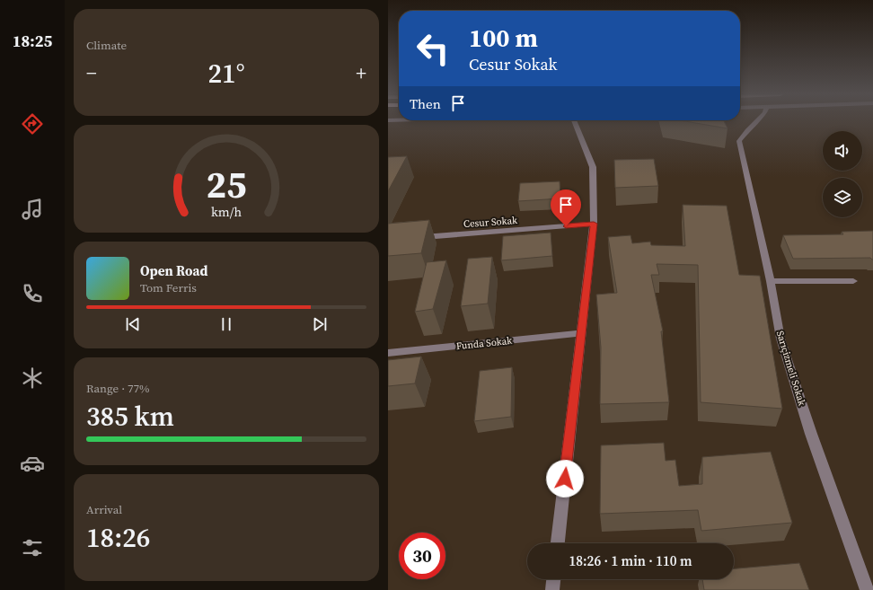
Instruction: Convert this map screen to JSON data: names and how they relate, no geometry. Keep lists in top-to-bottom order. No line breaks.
{"streets":{"street":["Cesur Sokak","Funda Sokak","Sarıçizmeli Sokak"]},"page":{"tabs":"18:25","tile":["Climate",["Range · 77%","385 km"],["Arrival","18:26"]],"turn":["100 m","Cesur Sokak"],"heat":["−","21°","+"],"then":"Then","song":["Open Road","Tom Ferris"],"limit":"30","trip":"18:26 · 1 min · 110 m","gauge":["25","km/h"]}}
